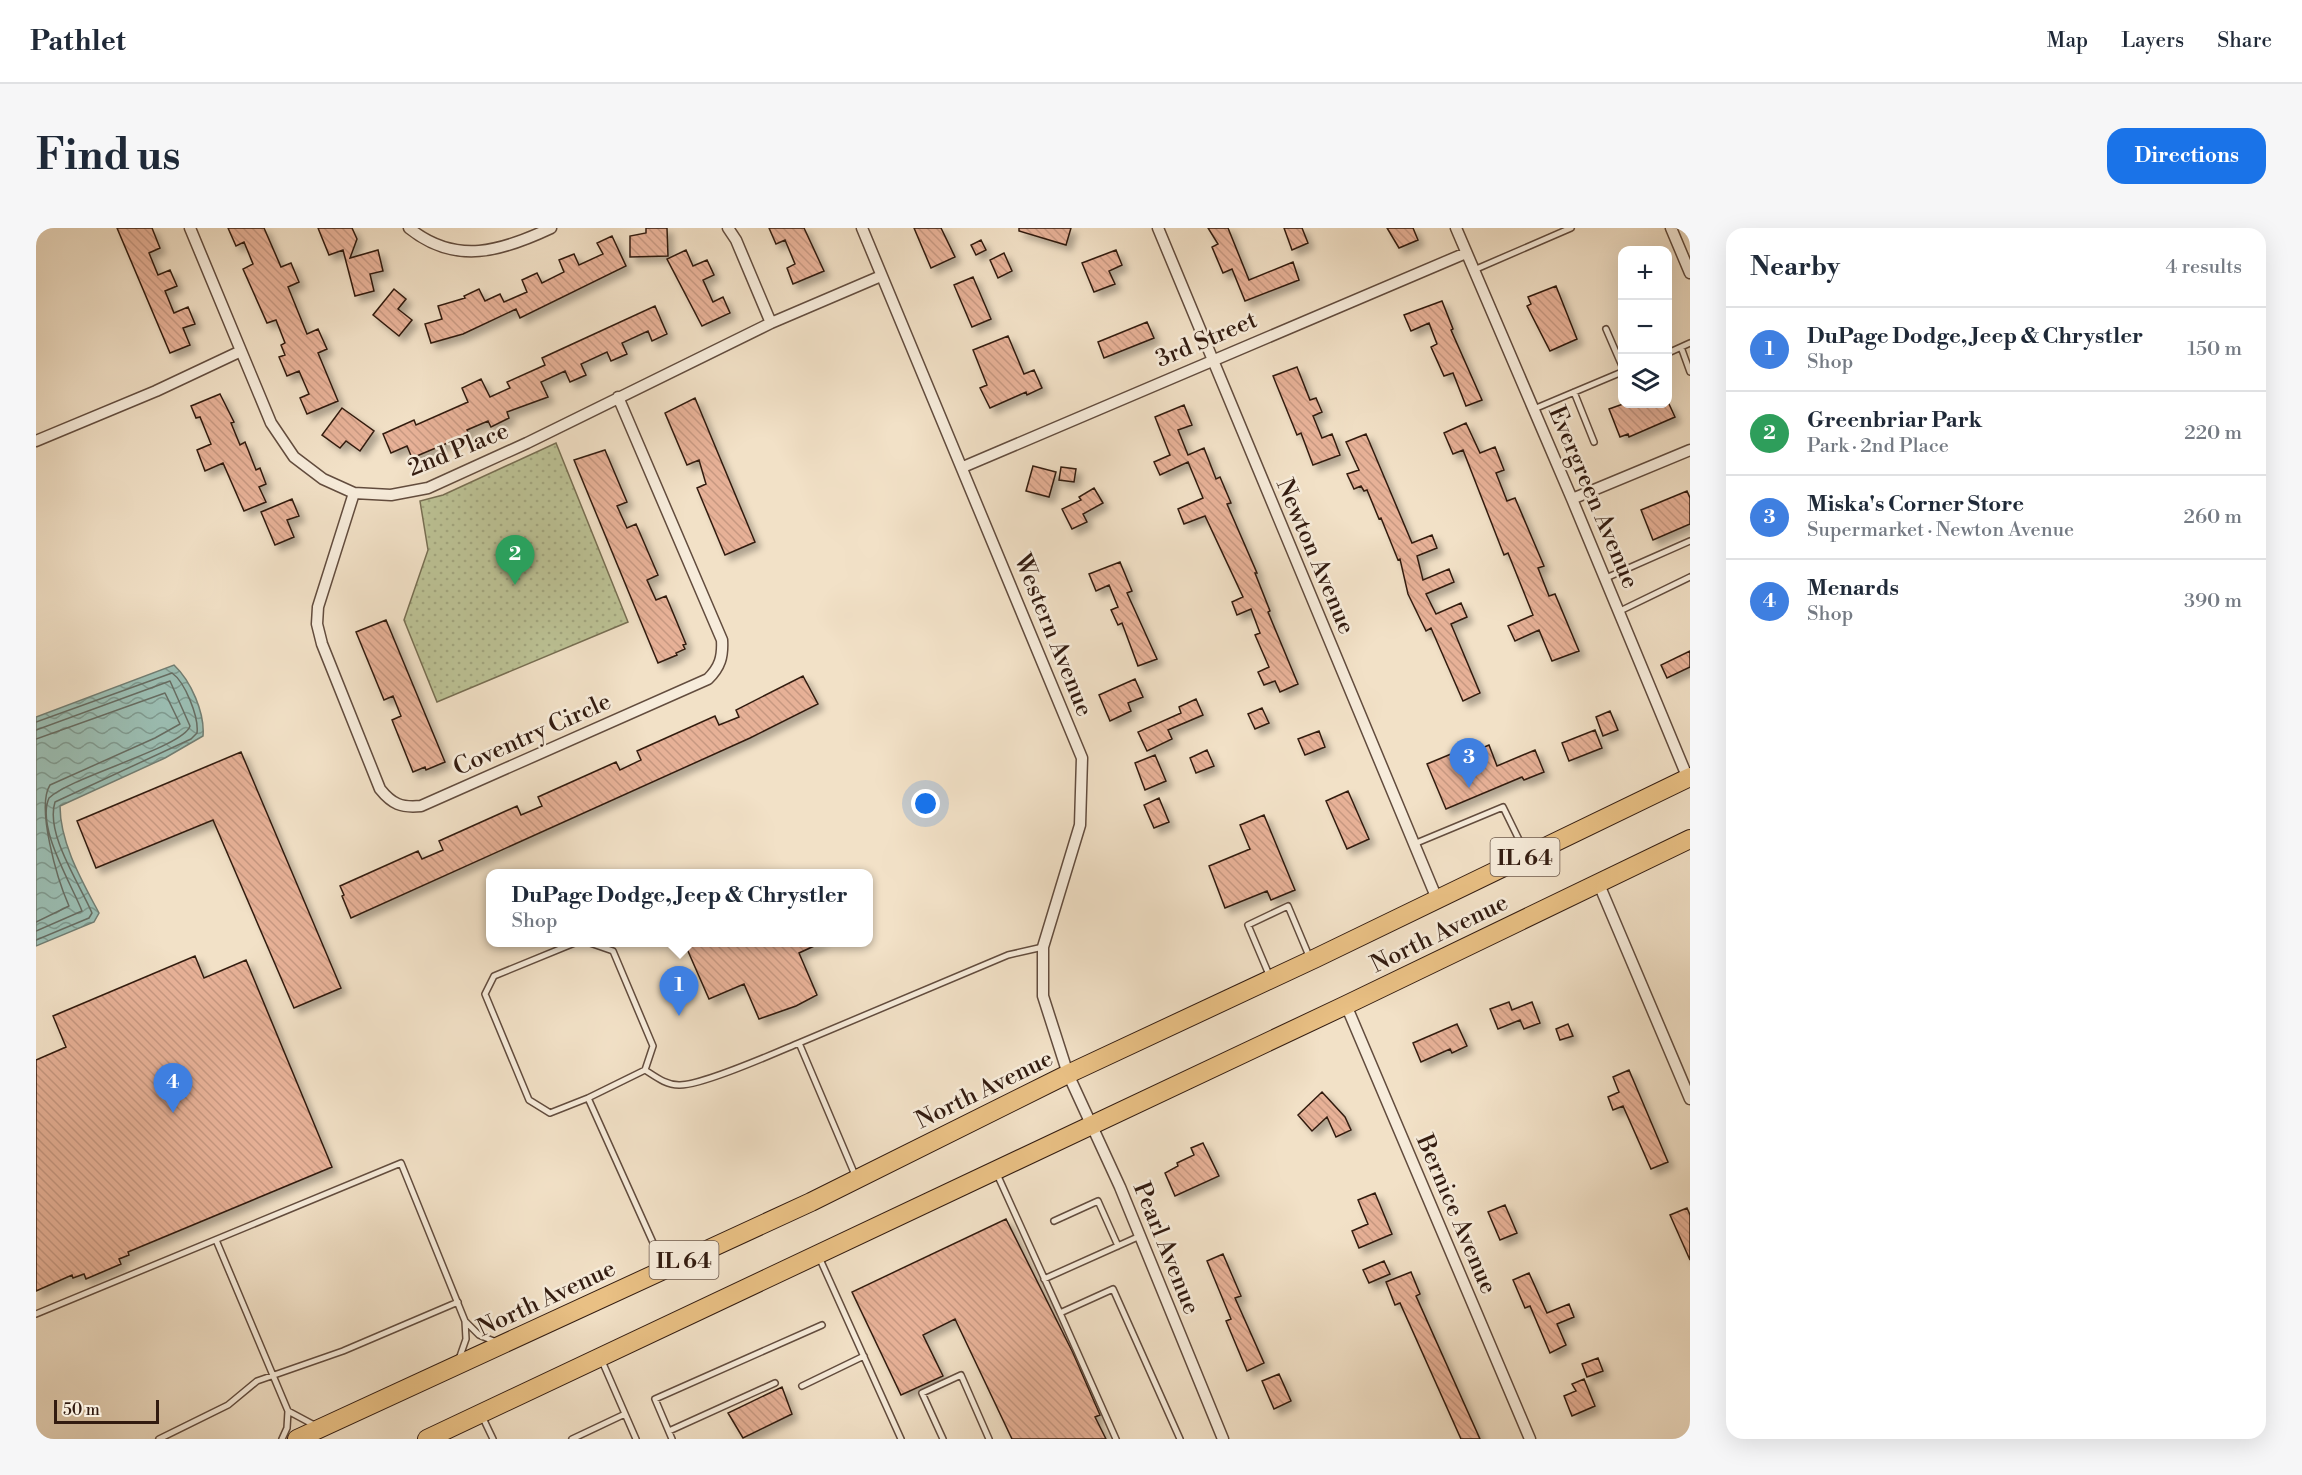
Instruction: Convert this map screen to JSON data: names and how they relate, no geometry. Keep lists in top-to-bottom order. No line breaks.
{"streets":{"main road":["IL 64","North Avenue"],"street":["3rd Street","2nd Place","Evergreen Avenue","Newton Avenue","Western Avenue","Coventry Circle","Bernice Avenue","Pearl Avenue"]},"crossings":[["3rd Street","Evergreen Avenue"],["3rd Street","Newton Avenue"],["3rd Street","Western Avenue"],["2nd Place","Western Avenue"],["2nd Place","Coventry Circle"],["Evergreen Avenue","North Avenue"],["Newton Avenue","North Avenue"],["Western Avenue","North Avenue"],["Western Avenue","Pearl Avenue"],["North Avenue","Bernice Avenue"],["North Avenue","Pearl Avenue"]],"scale_bar":"50 m","page":{"header":"Pathlet","nav":["Map","Layers","Share"],"buttons":"Directions","title":"Find us","heading":["Nearby","4 results"],"map_buttons":["+","−"],"list":[{"mark":"1","name":"DuPage Dodge, Jeep & Chrystler","note":"Shop","value":"150 m"},{"mark":"2","name":"Greenbriar Park","note":"Park · 2nd Place","value":"220 m"},{"mark":"3","name":"Miska's Corner Store","note":"Supermarket · Newton Avenue","value":"260 m"},{"mark":"4","name":"Menards","note":"Shop","value":"390 m"}],"pins":["2","3","1","4"],"popup":["DuPage Dodge, Jeep & Chrystler","Shop"],"scale":"50 m"}}
